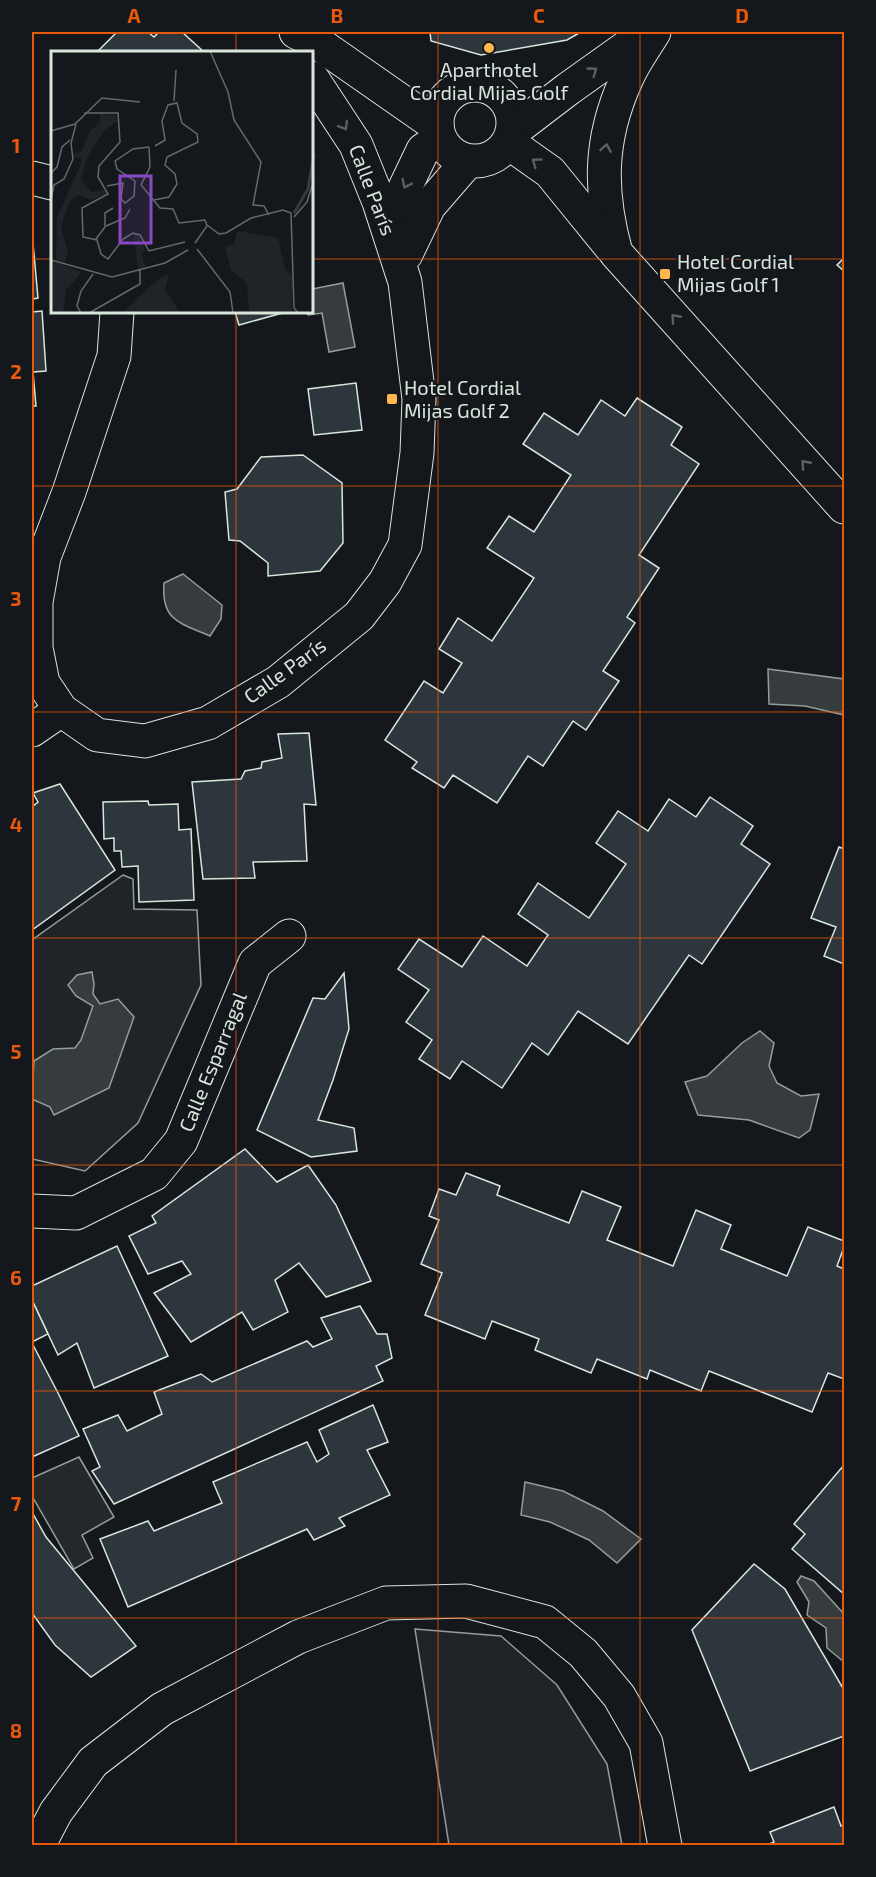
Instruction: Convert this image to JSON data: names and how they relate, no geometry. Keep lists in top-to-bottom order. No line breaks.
{"streets":{"street":["Calle París","Calle Esparragal"]},"places":{"other":["Aparthotel Cordial Mijas Golf"],"transit":["Hotel Cordial Mijas Golf 1","Hotel Cordial Mijas Golf 2"]},"grid":{"columns":["A","B","C","D"],"rows":["1","2","3","4","5","6","7","8"]}}
